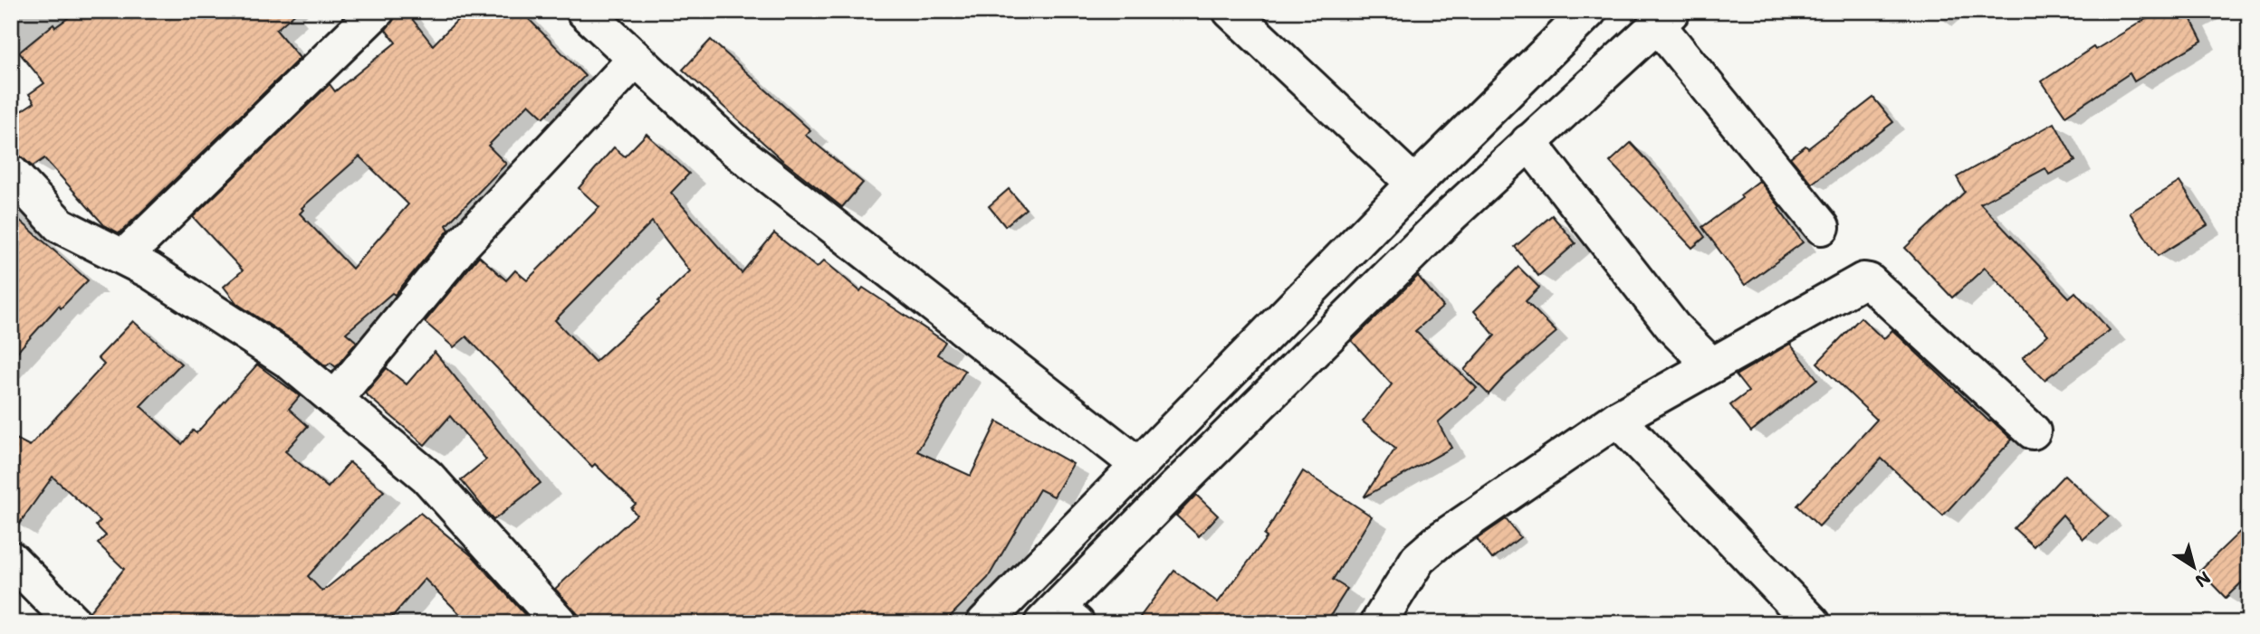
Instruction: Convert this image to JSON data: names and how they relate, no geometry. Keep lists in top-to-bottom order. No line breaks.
{"north":"bottom right"}
